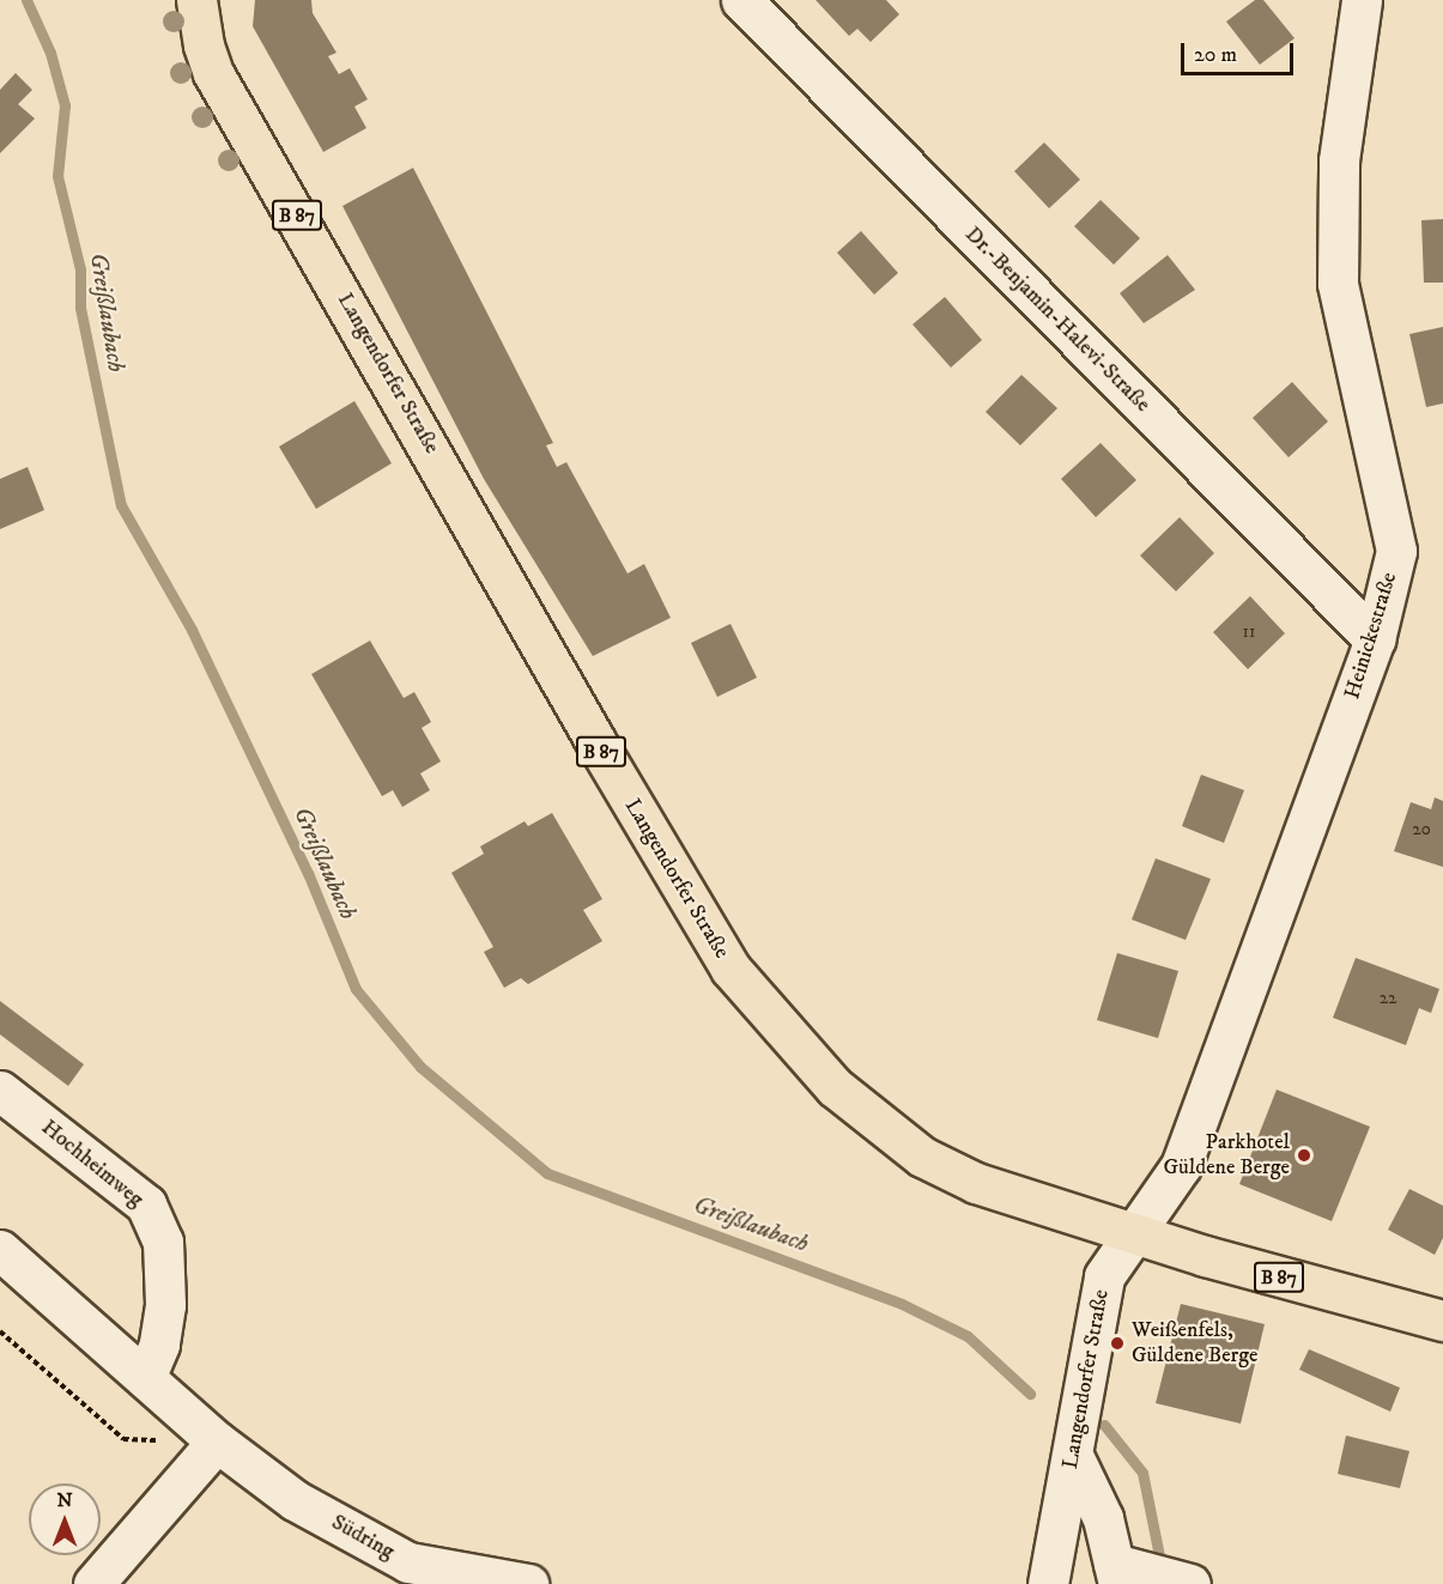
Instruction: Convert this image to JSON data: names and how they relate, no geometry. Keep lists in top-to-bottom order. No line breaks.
{"streets":{"main road":["B 87","Langendorfer Straße"],"street":["Dr.-Benjamin-Halevi-Straße","Heinickestraße","Hochheimweg","Südring"]},"crossings":[["B 87","Langendorfer Straße"],["B 87","Heinickestraße"],["Dr.-Benjamin-Halevi-Straße","Heinickestraße"],["Langendorfer Straße","Heinickestraße"],["Hochheimweg","Südring"]],"water":["Greißlaubach"],"places":["Parkhotel Güldene Berge","Weißenfels, Güldene Berge"],"house_numbers":["11","20","22"],"scale_bar":"20 m","north":"top"}
